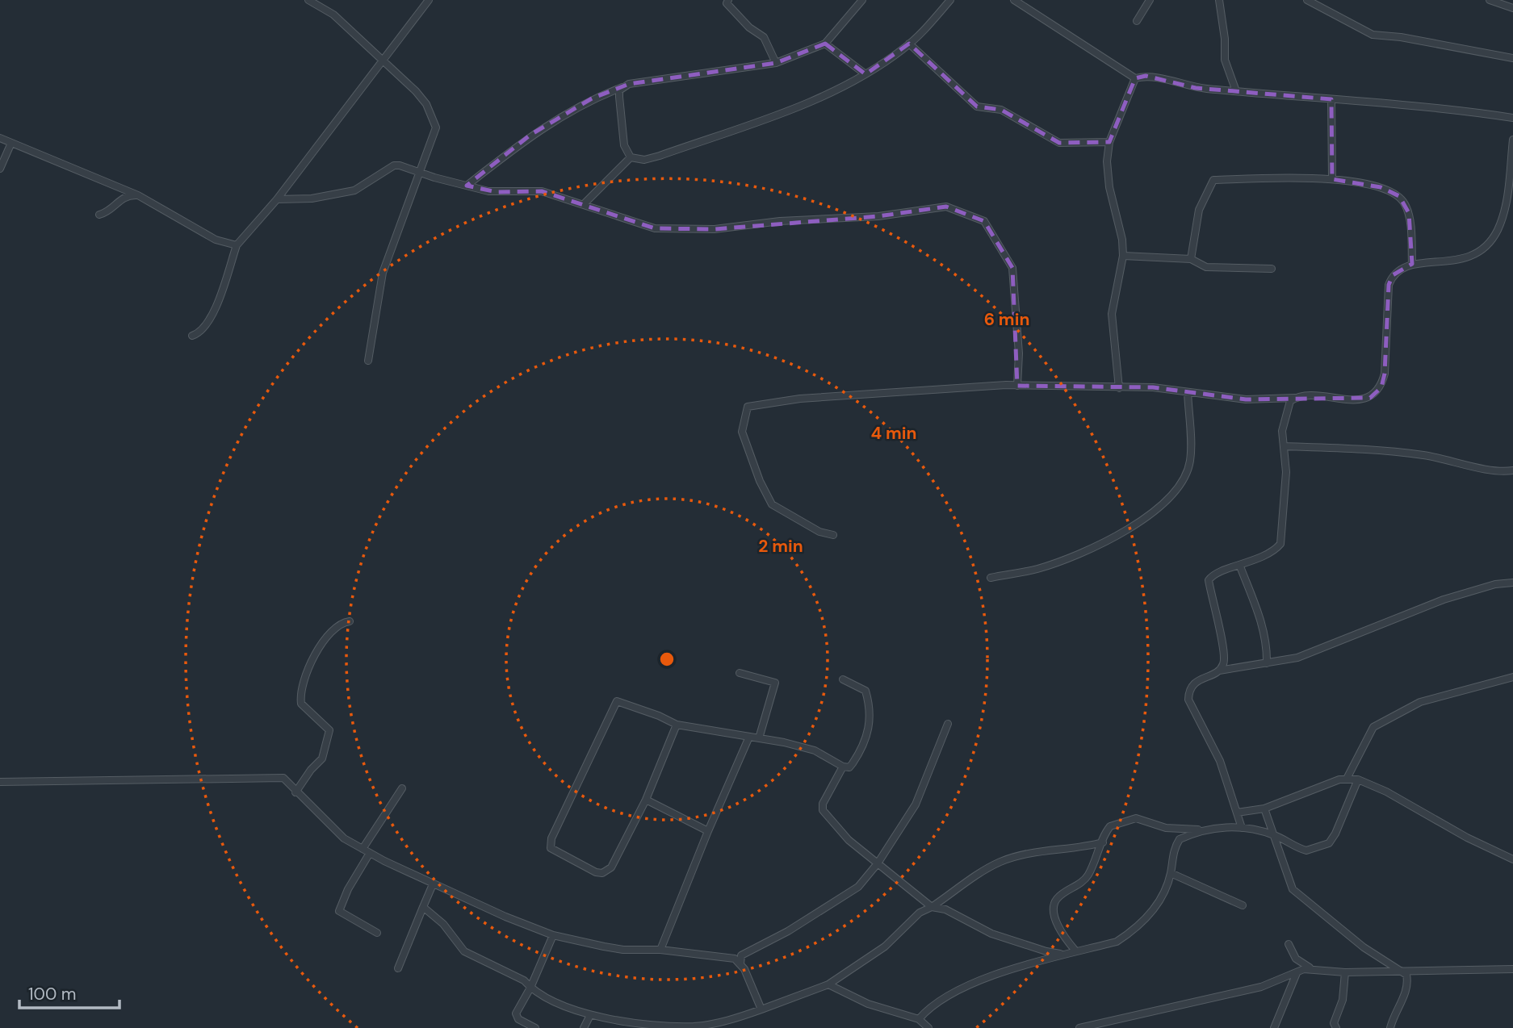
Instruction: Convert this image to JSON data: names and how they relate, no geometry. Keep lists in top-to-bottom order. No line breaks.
{"scale_bar":"100 m","rings":["6 min","4 min","2 min"]}
